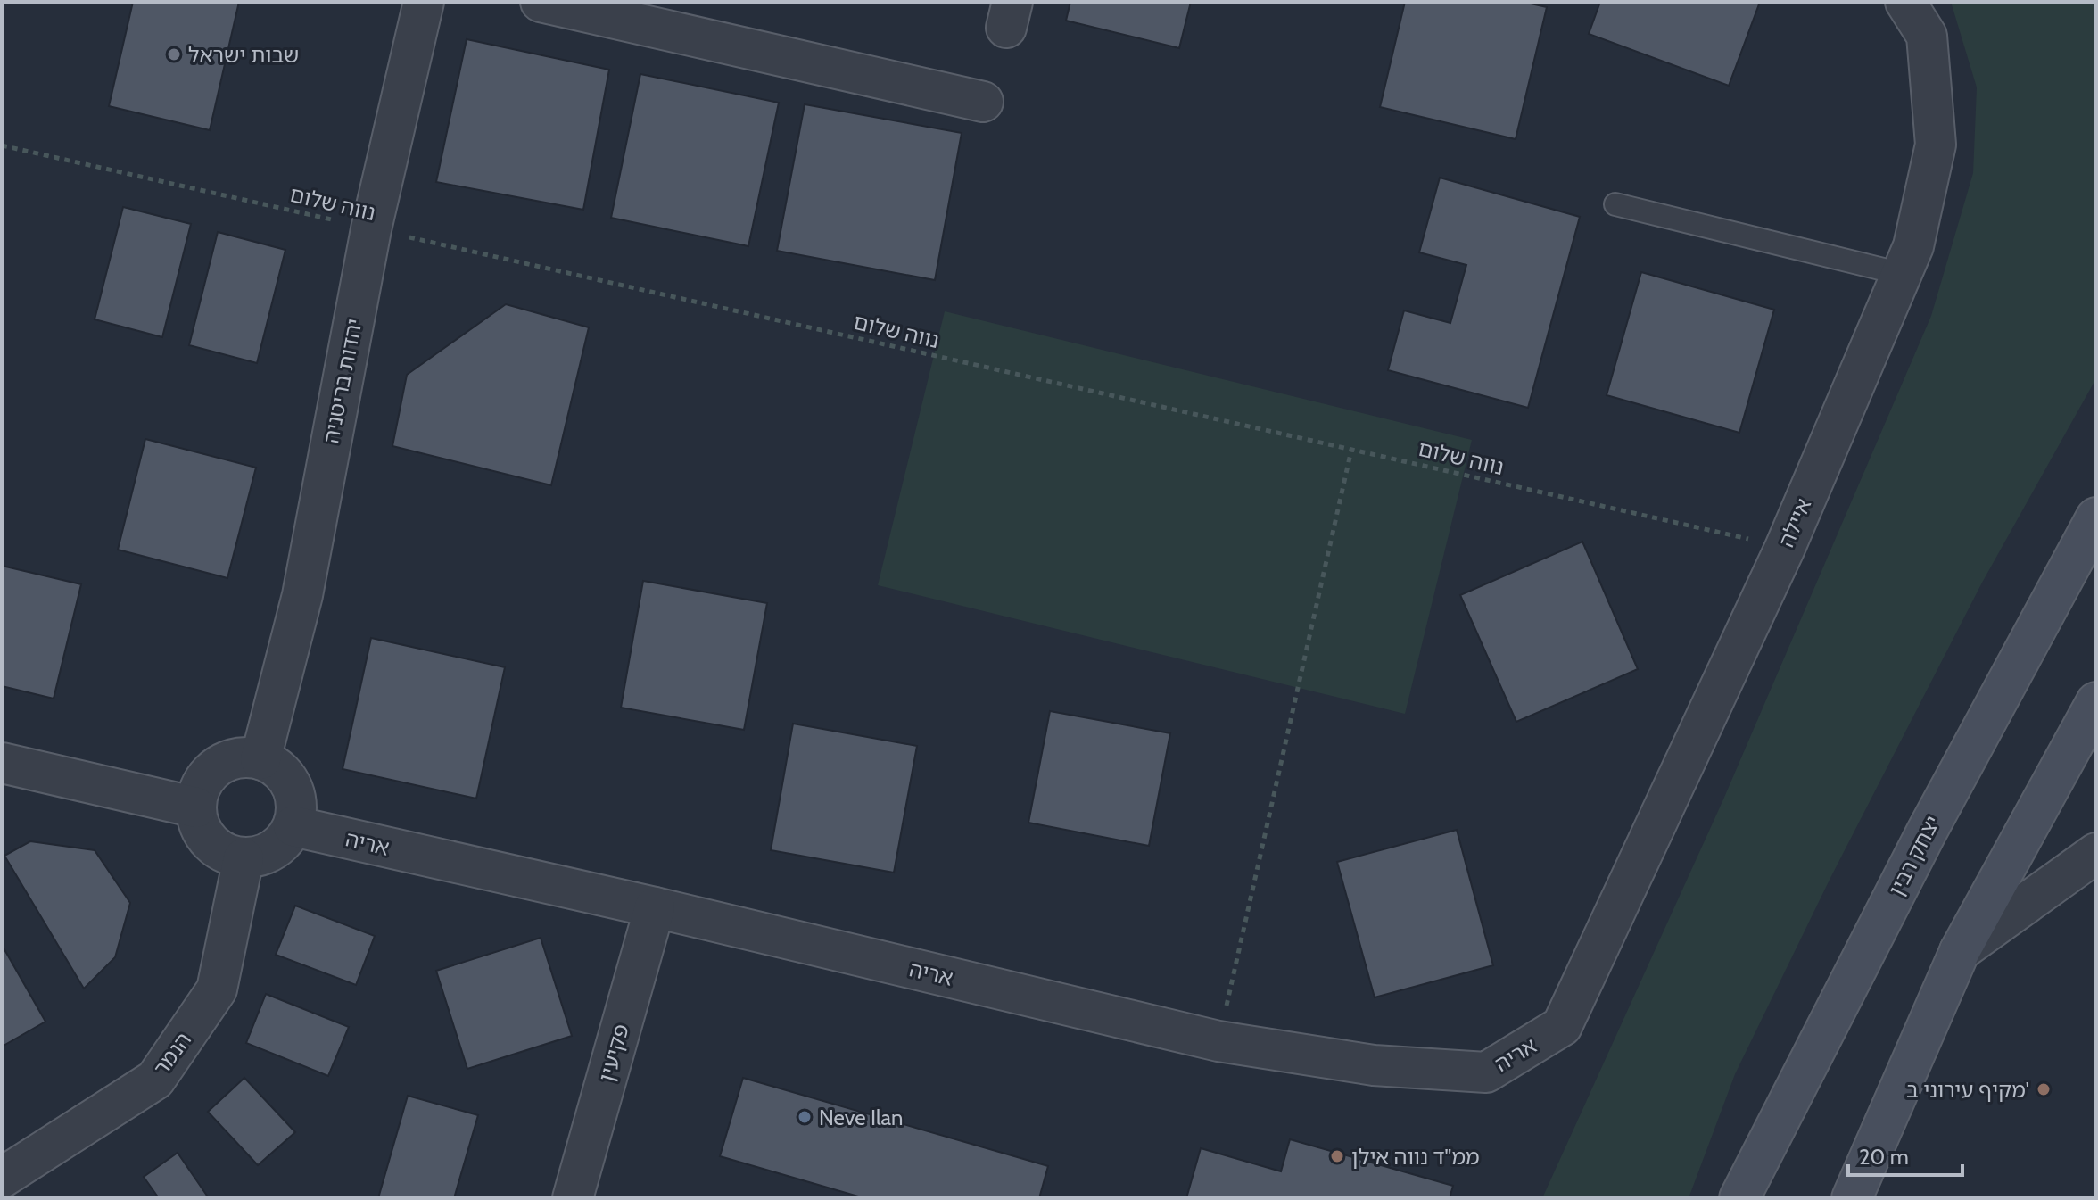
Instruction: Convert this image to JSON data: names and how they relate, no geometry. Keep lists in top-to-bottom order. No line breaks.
{"streets":{"main road":["יצחק רבין"],"street":["יהדות בריטניה","איילה","אריה","פקיעין","הנמר"],"path":["נווה שלום"]},"crossings":[["נווה שלום","יהדות בריטניה"],["נווה שלום","איילה"],["יהדות בריטניה","אריה"],["יהדות בריטניה","הנמר"],["איילה","אריה"],["אריה","פקיעין"],["אריה","הנמר"]],"places":["שבות ישראל","מקיף עירוני ב'","Neve Ilan","ממ\"ד נווה אילן"],"scale_bar":"20 m"}
